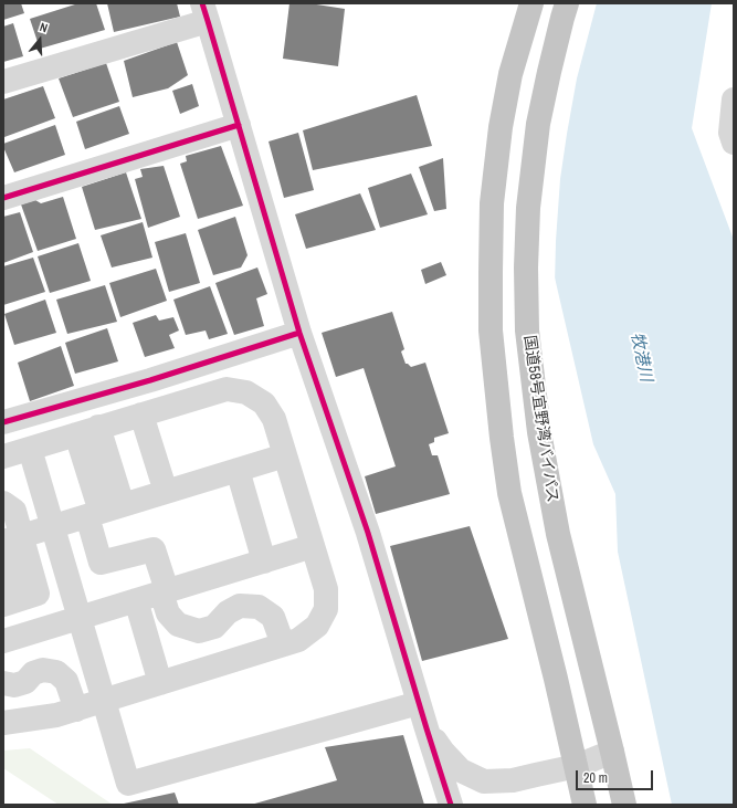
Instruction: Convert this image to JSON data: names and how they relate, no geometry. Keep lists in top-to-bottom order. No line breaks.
{"streets":{"highway":["国道58号宜野湾バイパス"]},"water":["牧港川"],"scale_bar":"20 m","north":"top"}
